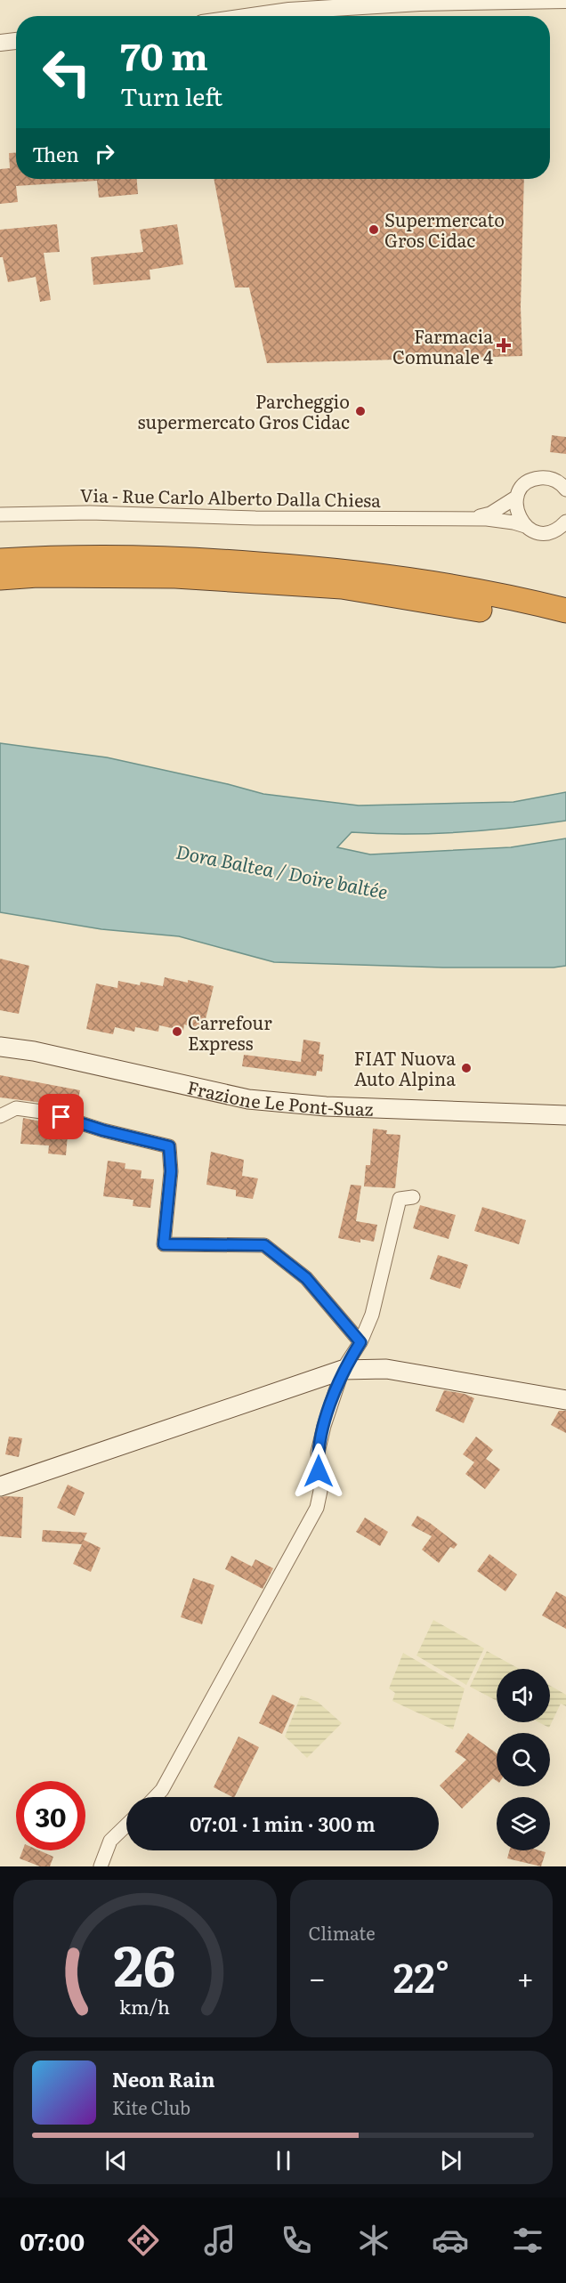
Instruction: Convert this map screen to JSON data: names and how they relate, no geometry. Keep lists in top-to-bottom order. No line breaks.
{"streets":{"main road":["Frazione Le Pont-Suaz"],"street":["Via - Rue Carlo Alberto Dalla Chiesa"]},"water":["Dora Baltea / Doire baltée"],"places":{"other":["Supermercato Gros Cidac","Parcheggio supermercato Gros Cidac","Carrefour Express","FIAT Nuova Auto Alpina"],"health":["Farmacia Comunale 4"]},"page":{"turn":["70 m","Turn left"],"then":"Then","limit":"30","trip":"07:01 · 1 min · 300 m","tile":"Climate","heat":["−","22°","+"],"song":["Neon Rain","Kite Club"],"tabs":"07:00","gauge":["26","km/h"]}}
